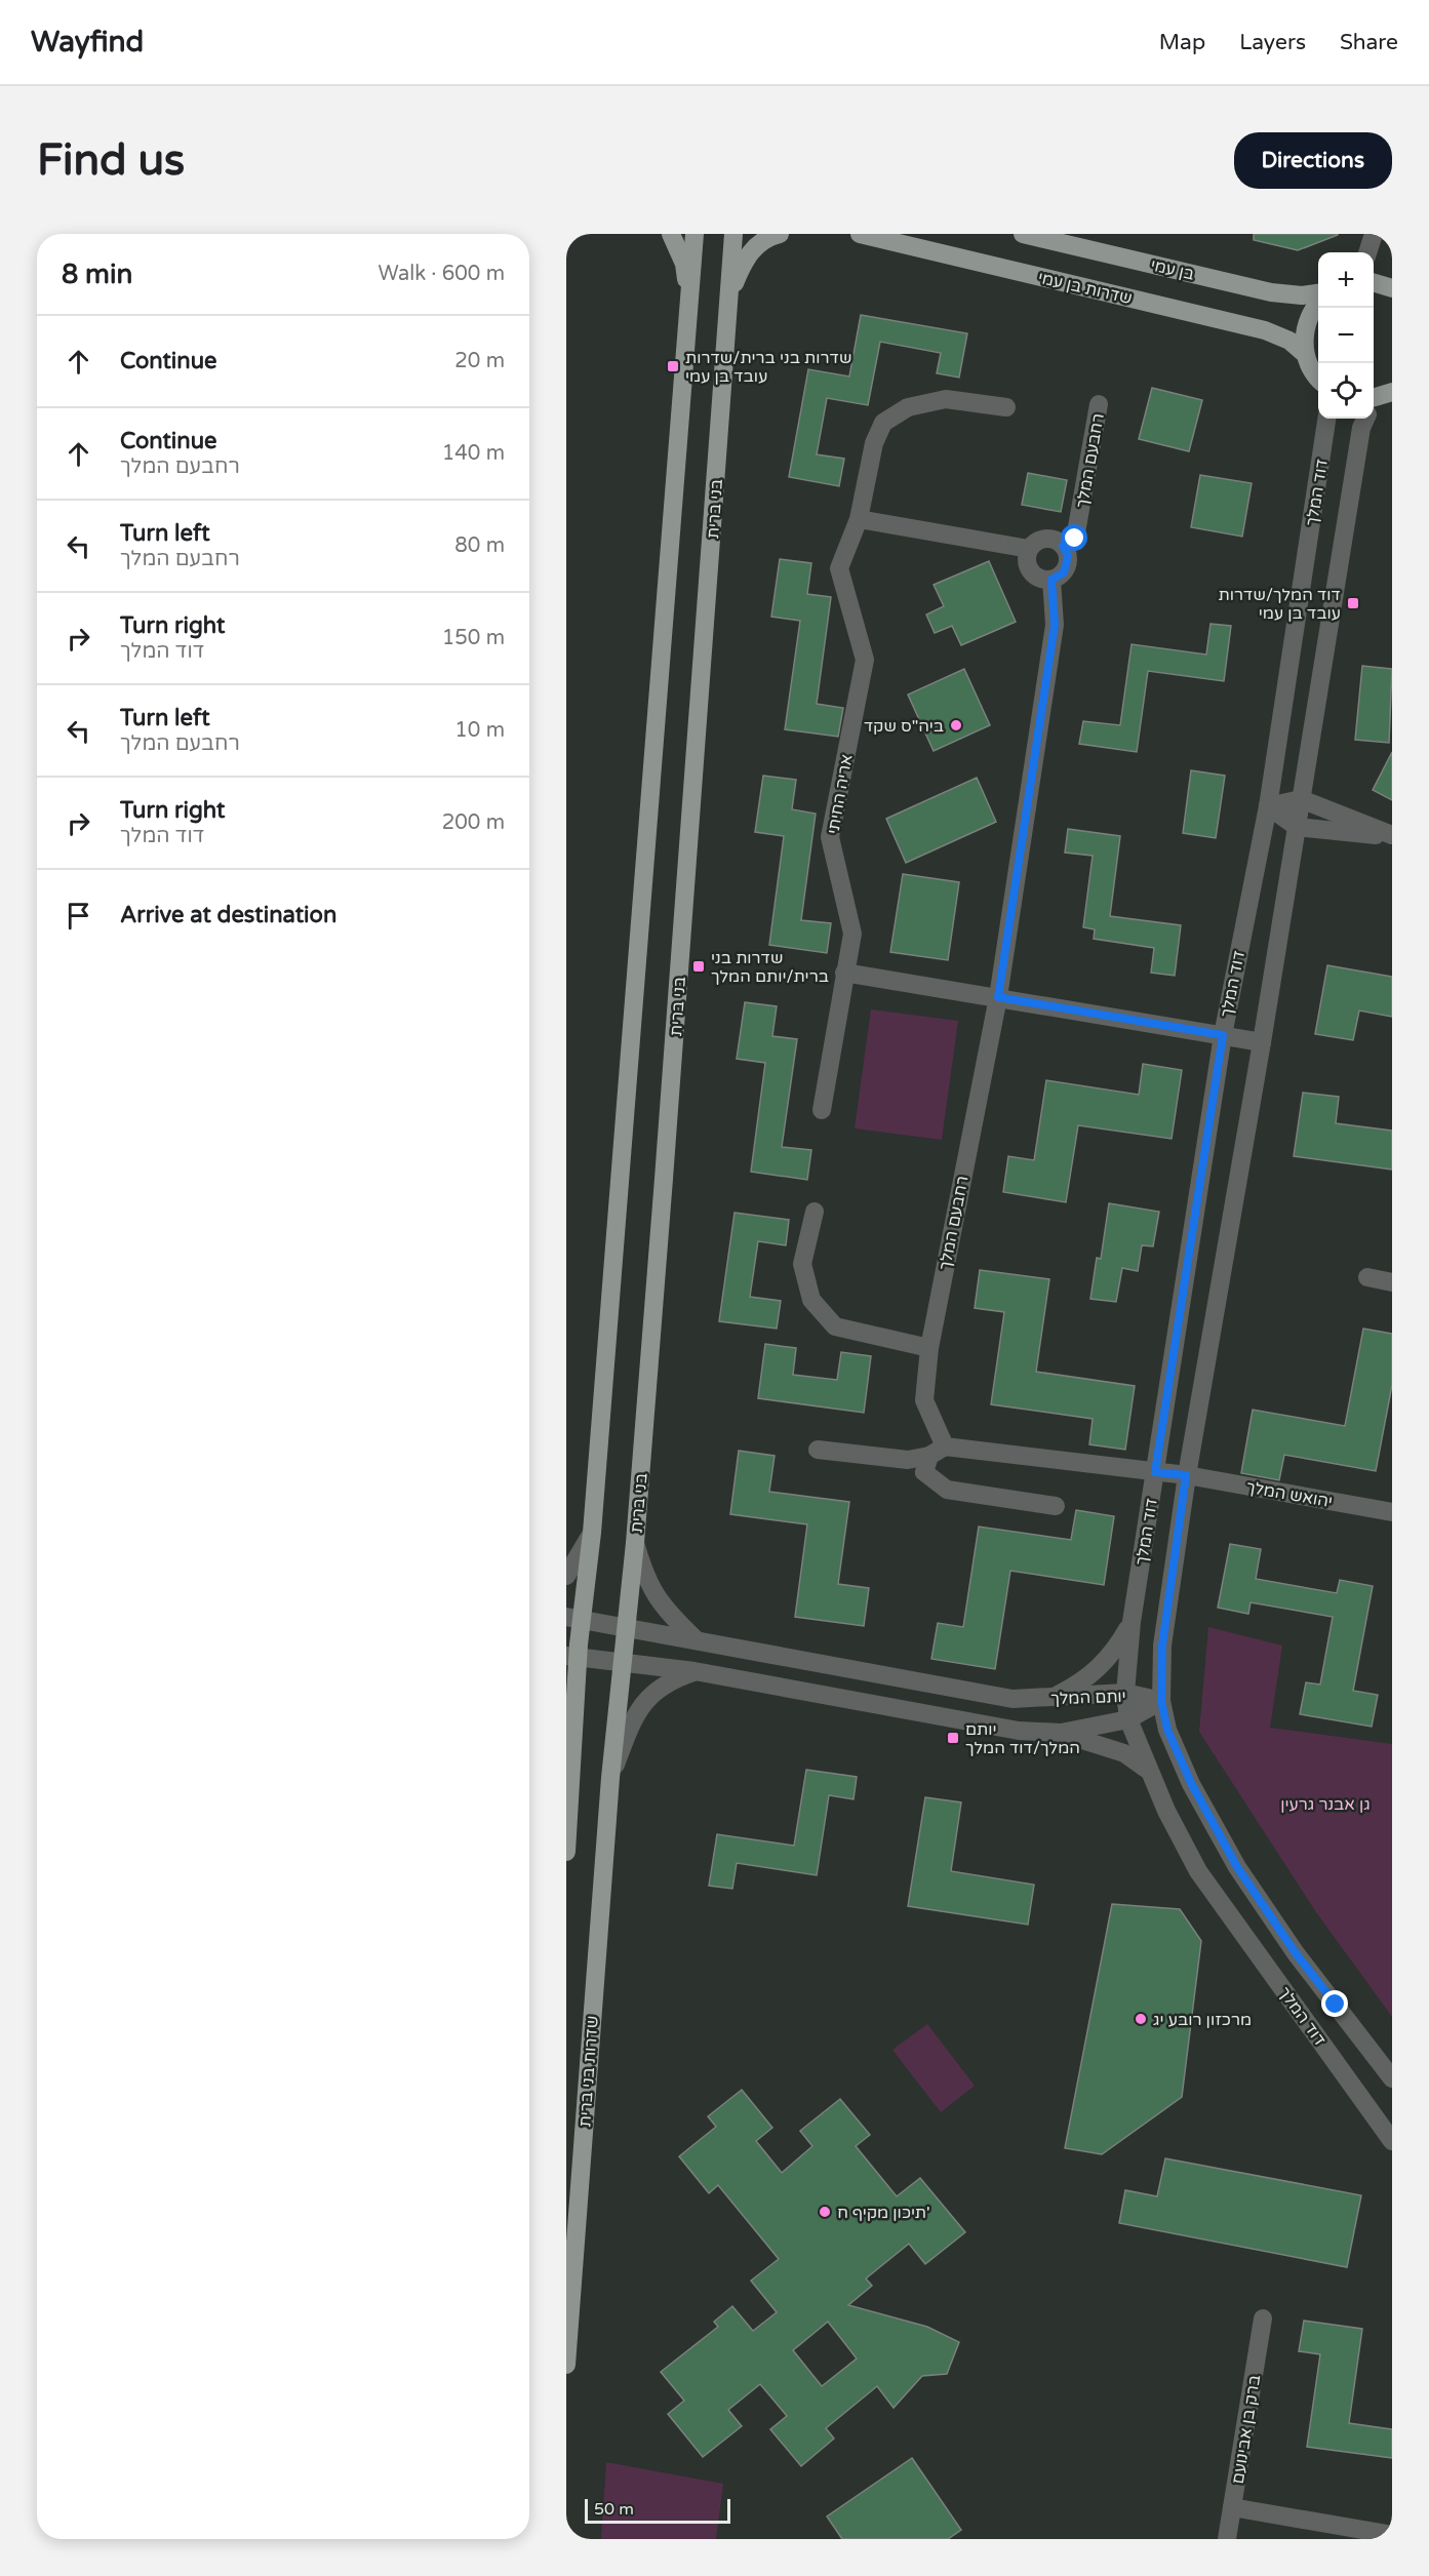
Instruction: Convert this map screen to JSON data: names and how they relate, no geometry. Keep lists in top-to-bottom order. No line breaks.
{"streets":{"main road":["בן עמי","שדרות בן עמי","בני ברית","שדרות בני ברית"],"street":["רחבעם המלך","דוד המלך","אריה החיתי","יהואש המלך","יותם המלך","ברק בן אבינועם"]},"crossings":[["דוד המלך","יהואש המלך"],["דוד המלך","יותם המלך"],["בני ברית","יותם המלך"],["בני ברית","שדרות בני ברית"]],"parks":["גן אבנר גרעין"],"places":{"transit":["שדרות בני ברית/שדרות עובד בן עמי","דוד המלך/שדרות עובד בן עמי","שדרות בני ברית/יותם המלך","יותם המלך/דוד המלך"],"other":["ביה\"ס שקד","מרכזון רובע יג","תיכון מקיף ח'"]},"scale_bar":"50 m","page":{"header":"Wayfind","nav":["Map","Layers","Share"],"buttons":"Directions","title":"Find us","heading":["8 min","Walk · 600 m"],"map_buttons":["+","−"],"list":[["Continue","20 m"],["Continue","רחבעם המלך","140 m"],["Turn left","רחבעם המלך","80 m"],["Turn right","דוד המלך","150 m"],["Turn left","רחבעם המלך","10 m"],["Turn right","דוד המלך","200 m"],"Arrive at destination"],"scale":"50 m"}}
